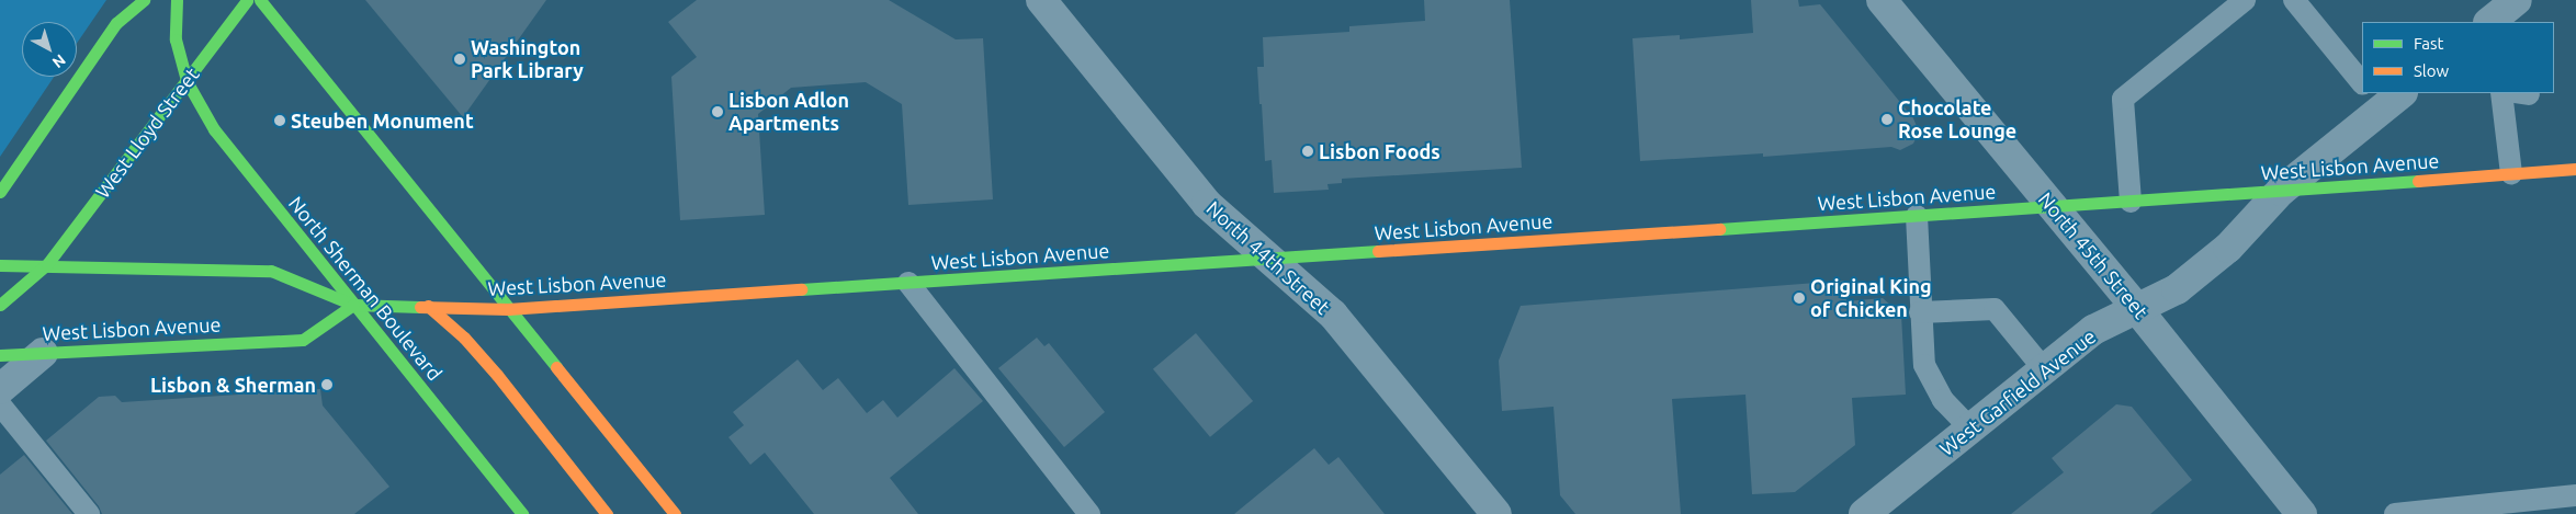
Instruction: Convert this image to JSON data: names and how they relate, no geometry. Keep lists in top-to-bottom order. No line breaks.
{"streets":{"main road":["West Lloyd Street","West Lisbon Avenue","North Sherman Boulevard"],"street":["North 45th Street","North 44th Street","West Garfield Avenue"]},"crossings":[["West Lloyd Street","West Lisbon Avenue"],["West Lloyd Street","North Sherman Boulevard"],["West Lisbon Avenue","North 45th Street"],["West Lisbon Avenue","North 44th Street"],["West Lisbon Avenue","North Sherman Boulevard"],["West Lisbon Avenue","West Garfield Avenue"],["North 45th Street","West Garfield Avenue"]],"places":["Washington Park Library","Lisbon Adlon Apartments","Chocolate Rose Lounge","Steuben Monument","Lisbon Foods","Original King of Chicken","Lisbon & Sherman"],"legend":["Fast","Slow"],"north":"bottom right"}
